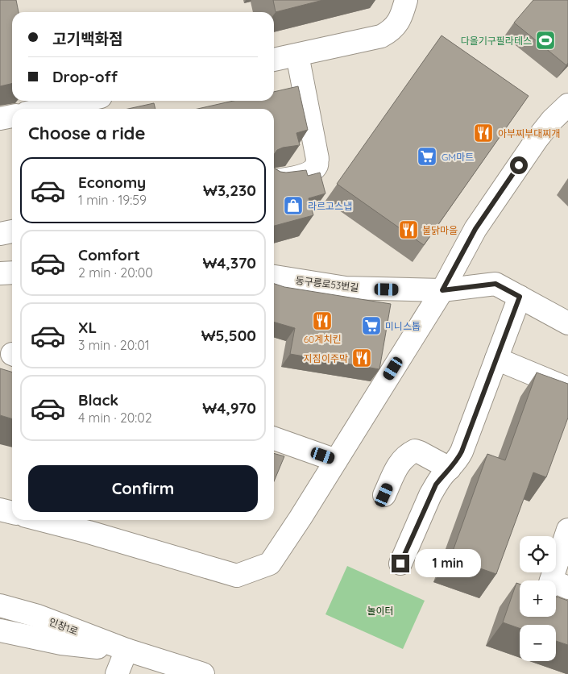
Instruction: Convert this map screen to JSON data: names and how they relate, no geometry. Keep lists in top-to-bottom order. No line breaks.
{"streets":{"street":["동구릉로53번길","인창1로"]},"parks":["놀이터"],"places":{"sports":["다올기구필라테스"],"restaurant":["아부찌부대찌개","불닭마을","60계치킨","지짐이주막"],"supermarket":["GM마트","미니스톱"],"shop":["라르고스냅"]},"page":{"banner":["고기백화점","Drop-off"],"heading":"Choose a ride","list":[{"name":"Economy","note":"1 min · 19:59","value":"₩3,230"},{"name":"Comfort","note":"2 min · 20:00","value":"₩4,370"},{"name":"XL","note":"3 min · 20:01","value":"₩5,500"},{"name":"Black","note":"4 min · 20:02","value":"₩4,970"}],"buttons":"Confirm","map_buttons":["+","−"],"bubble":"1 min"}}
